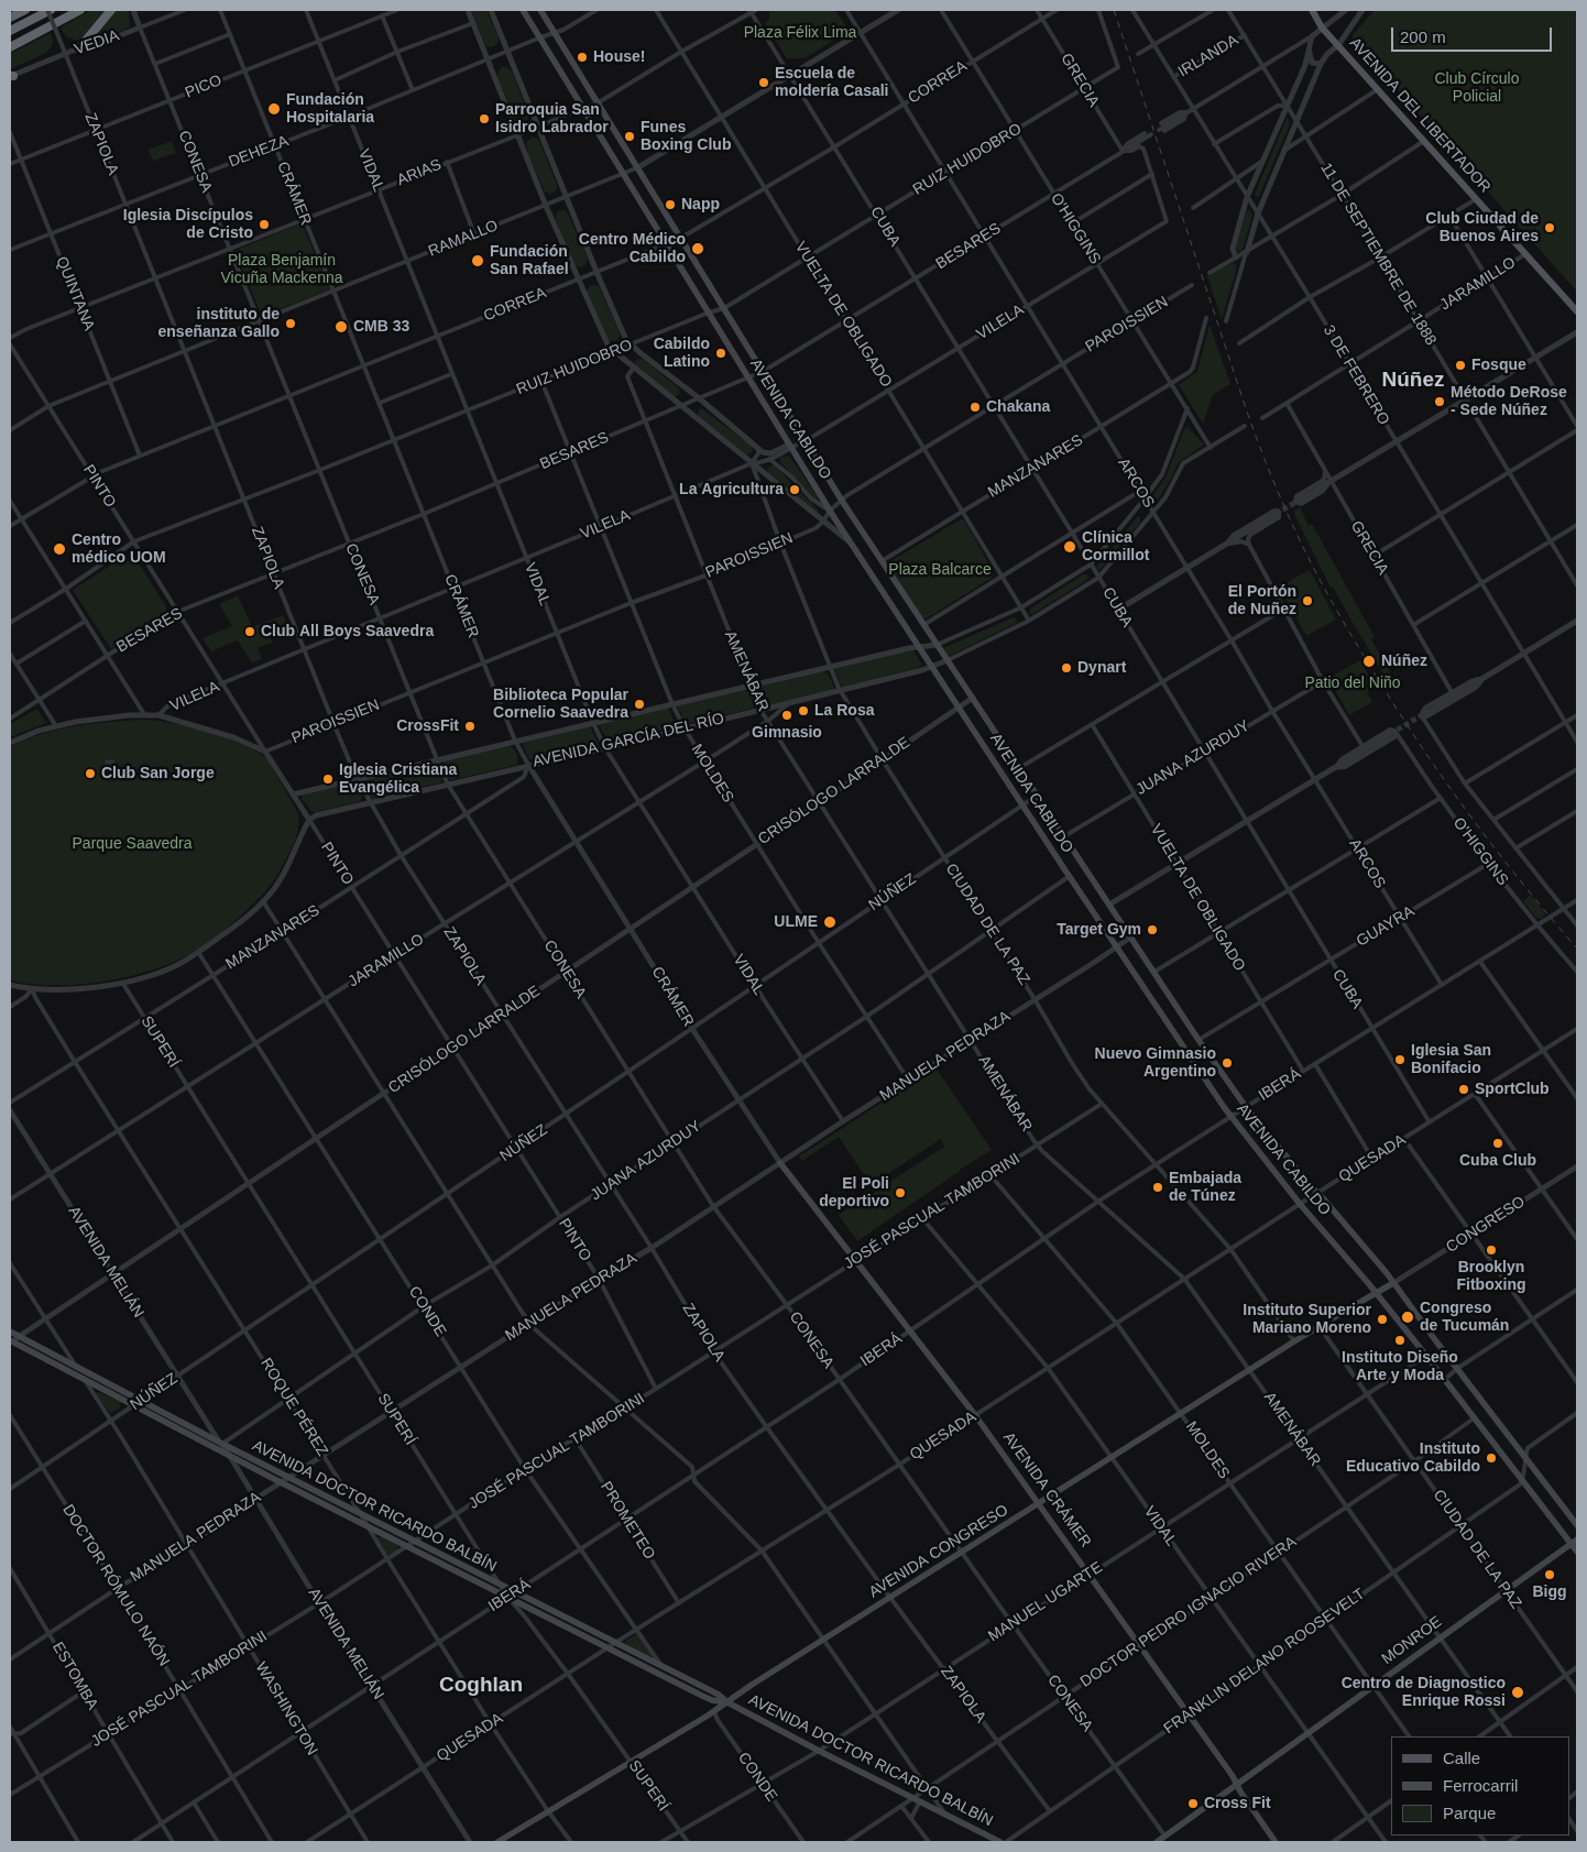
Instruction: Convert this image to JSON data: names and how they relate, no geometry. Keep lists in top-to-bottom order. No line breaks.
{"streets":{"main road":["AVENIDA DEL LIBERTADOR","AVENIDA CABILDO","AVENIDA CRÁMER","AVENIDA DOCTOR RICARDO BALBÍN","AVENIDA CONGRESO","MONROE"],"street":["VEDIA","IRLANDA","GRECIA","CORREA","PICO","ZAPIOLA","DEHEZA","RUIZ HUIDOBRO","CONESA","VIDAL","ARIAS","CRÁMER","CUBA","O'HIGGINS","RAMALLO","BESARES","11 DE SEPTIEMBRE DE 1888","JARAMILLO","QUINTANA","VUELTA DE OBLIGADO","VILELA","PAROISSIEN","3 DE FEBRERO","MANZANARES","ARCOS","PINTO","AMENÁBAR","AVENIDA GARCÍA DEL RÍO","JUANA AZURDUY","MOLDES","CRISÓLOGO LARRALDE","NÚÑEZ","CIUDAD DE LA PAZ","GUAYRA","SUPERÍ","MANUELA PEDRAZA","IBERÁ","QUESADA","JOSÉ PASCUAL TAMBORINI","CONGRESO","AVENIDA MELIÁN","CONDE","ROQUE PÉREZ","PROMETEO","DOCTOR RÓMULO NAÓN","MANUEL UGARTE","DOCTOR PEDRO IGNACIO RIVERA","FRANKLIN DELANO ROOSEVELT","ESTOMBA","WASHINGTON"]},"crossings":[["VEDIA","ZAPIOLA"],["VEDIA","CONESA"],["IRLANDA","11 DE SEPTIEMBRE DE 1888"],["IRLANDA","3 DE FEBRERO"],["GRECIA","CORREA"],["GRECIA","RUIZ HUIDOBRO"],["GRECIA","BESARES"],["GRECIA","JARAMILLO"],["CORREA","ZAPIOLA"],["CORREA","CONESA"],["CORREA","VIDAL"],["CORREA","CRÁMER"],["CORREA","CUBA"],["CORREA","O'HIGGINS"],["CORREA","QUINTANA"],["CORREA","VUELTA DE OBLIGADO"],["CORREA","AVENIDA CABILDO"],["CORREA","ARCOS"],["CORREA","PINTO"],["PICO","ZAPIOLA"],["PICO","CONESA"],["PICO","VIDAL"],["PICO","CRÁMER"],["PICO","QUINTANA"],["AVENIDA DEL LIBERTADOR","JARAMILLO"],["ZAPIOLA","DEHEZA"],["ZAPIOLA","RUIZ HUIDOBRO"],["ZAPIOLA","ARIAS"],["ZAPIOLA","RAMALLO"],["ZAPIOLA","BESARES"],["ZAPIOLA","JARAMILLO"],["ZAPIOLA","VILELA"],["ZAPIOLA","PAROISSIEN"],["ZAPIOLA","MANZANARES"],["ZAPIOLA","AVENIDA GARCÍA DEL RÍO"],["ZAPIOLA","JUANA AZURDUY"],["ZAPIOLA","CRISÓLOGO LARRALDE"],["ZAPIOLA","NÚÑEZ"],["ZAPIOLA","MANUELA PEDRAZA"],["ZAPIOLA","IBERÁ"],["ZAPIOLA","QUESADA"],["ZAPIOLA","JOSÉ PASCUAL TAMBORINI"],["ZAPIOLA","AVENIDA CONGRESO"],["ZAPIOLA","MANUEL UGARTE"],["ZAPIOLA","DOCTOR PEDRO IGNACIO RIVERA"],["ZAPIOLA","FRANKLIN DELANO ROOSEVELT"],["DEHEZA","CONESA"],["DEHEZA","VIDAL"],["DEHEZA","CRÁMER"],["DEHEZA","QUINTANA"],["DEHEZA","AVENIDA CABILDO"],["RUIZ HUIDOBRO","CONESA"],["RUIZ HUIDOBRO","VIDAL"],["RUIZ HUIDOBRO","CRÁMER"],["RUIZ HUIDOBRO","CUBA"],["RUIZ HUIDOBRO","O'HIGGINS"],["RUIZ HUIDOBRO","VUELTA DE OBLIGADO"],["RUIZ HUIDOBRO","AVENIDA CABILDO"],["RUIZ HUIDOBRO","ARCOS"],["RUIZ HUIDOBRO","PINTO"],["RUIZ HUIDOBRO","MOLDES"],["CONESA","ARIAS"],["CONESA","RAMALLO"],["CONESA","BESARES"],["CONESA","JARAMILLO"],["CONESA","VILELA"],["CONESA","PAROISSIEN"],["CONESA","MANZANARES"],["CONESA","AVENIDA GARCÍA DEL RÍO"],["CONESA","JUANA AZURDUY"],["CONESA","CRISÓLOGO LARRALDE"],["CONESA","NÚÑEZ"],["CONESA","MANUELA PEDRAZA"],["CONESA","IBERÁ"],["CONESA","QUESADA"],["CONESA","JOSÉ PASCUAL TAMBORINI"],["CONESA","AVENIDA CONGRESO"],["CONESA","MANUEL UGARTE"],["CONESA","DOCTOR PEDRO IGNACIO RIVERA"],["CONESA","MONROE"],["CONESA","FRANKLIN DELANO ROOSEVELT"],["VIDAL","ARIAS"],["VIDAL","RAMALLO"],["VIDAL","BESARES"],["VIDAL","JARAMILLO"],["VIDAL","VILELA"],["VIDAL","PAROISSIEN"],["VIDAL","AVENIDA GARCÍA DEL RÍO"],["VIDAL","JUANA AZURDUY"],["VIDAL","CRISÓLOGO LARRALDE"],["VIDAL","NÚÑEZ"],["VIDAL","MANUELA PEDRAZA"],["VIDAL","IBERÁ"],["VIDAL","QUESADA"],["VIDAL","JOSÉ PASCUAL TAMBORINI"],["VIDAL","AVENIDA CONGRESO"],["VIDAL","MANUEL UGARTE"],["VIDAL","DOCTOR PEDRO IGNACIO RIVERA"],["VIDAL","MONROE"],["VIDAL","FRANKLIN DELANO ROOSEVELT"],["ARIAS","CRÁMER"],["ARIAS","CUBA"],["ARIAS","QUINTANA"],["ARIAS","VUELTA DE OBLIGADO"],["ARIAS","AVENIDA CABILDO"],["CRÁMER","RAMALLO"],["CRÁMER","BESARES"],["CRÁMER","JARAMILLO"],["CRÁMER","VILELA"],["CRÁMER","PAROISSIEN"],["CRÁMER","MANZANARES"],["CRÁMER","AVENIDA GARCÍA DEL RÍO"],["CRÁMER","JUANA AZURDUY"],["CRÁMER","CRISÓLOGO LARRALDE"],["CRÁMER","NÚÑEZ"],["CRÁMER","MANUELA PEDRAZA"],["CRÁMER","AVENIDA CRÁMER"],["CUBA","RAMALLO"],["CUBA","BESARES"],["CUBA","VILELA"],["CUBA","PAROISSIEN"],["CUBA","MANZANARES"],["CUBA","JUANA AZURDUY"],["CUBA","GUAYRA"],["CUBA","IBERÁ"],["CUBA","QUESADA"],["O'HIGGINS","BESARES"],["O'HIGGINS","VILELA"],["O'HIGGINS","PAROISSIEN"],["O'HIGGINS","MANZANARES"],["O'HIGGINS","GUAYRA"],["O'HIGGINS","IBERÁ"],["RAMALLO","QUINTANA"],["RAMALLO","VUELTA DE OBLIGADO"],["RAMALLO","AVENIDA CABILDO"],["RAMALLO","ARCOS"],["RAMALLO","PINTO"],["BESARES","VUELTA DE OBLIGADO"],["BESARES","VILELA"],["BESARES","AVENIDA CABILDO"],["BESARES","ARCOS"],["BESARES","PINTO"],["BESARES","AMENÁBAR"],["BESARES","MOLDES"],["11 DE SEPTIEMBRE DE 1888","JARAMILLO"],["JARAMILLO","3 DE FEBRERO"],["JARAMILLO","PINTO"],["JARAMILLO","AMENÁBAR"],["JARAMILLO","AVENIDA GARCÍA DEL RÍO"],["JARAMILLO","MOLDES"],["JARAMILLO","SUPERÍ"],["JARAMILLO","AVENIDA MELIÁN"],["JARAMILLO","CONDE"],["JARAMILLO","ROQUE PÉREZ"],["VUELTA DE OBLIGADO","VILELA"],["VUELTA DE OBLIGADO","PAROISSIEN"],["VUELTA DE OBLIGADO","MANZANARES"],["VUELTA DE OBLIGADO","JUANA AZURDUY"],["VUELTA DE OBLIGADO","GUAYRA"],["VUELTA DE OBLIGADO","IBERÁ"],["VILELA","AVENIDA CABILDO"],["VILELA","ARCOS"],["VILELA","PINTO"],["VILELA","AMENÁBAR"],["VILELA","MOLDES"],["VILELA","CIUDAD DE LA PAZ"],["PAROISSIEN","AVENIDA CABILDO"],["PAROISSIEN","ARCOS"],["PAROISSIEN","PINTO"],["PAROISSIEN","AMENÁBAR"],["PAROISSIEN","MOLDES"],["PAROISSIEN","CIUDAD DE LA PAZ"],["AVENIDA CABILDO","MANZANARES"],["AVENIDA CABILDO","AVENIDA GARCÍA DEL RÍO"],["AVENIDA CABILDO","JUANA AZURDUY"],["AVENIDA CABILDO","CRISÓLOGO LARRALDE"],["AVENIDA CABILDO","NÚÑEZ"],["AVENIDA CABILDO","GUAYRA"],["AVENIDA CABILDO","MANUELA PEDRAZA"],["AVENIDA CABILDO","IBERÁ"],["AVENIDA CABILDO","QUESADA"],["AVENIDA CABILDO","CONGRESO"],["AVENIDA CABILDO","AVENIDA CONGRESO"],["AVENIDA CABILDO","MANUEL UGARTE"],["AVENIDA CABILDO","DOCTOR PEDRO IGNACIO RIVERA"],["AVENIDA CABILDO","MONROE"],["AVENIDA CABILDO","FRANKLIN DELANO ROOSEVELT"],["MANZANARES","ARCOS"],["MANZANARES","PINTO"],["MANZANARES","AVENIDA GARCÍA DEL RÍO"],["MANZANARES","SUPERÍ"],["MANZANARES","CONDE"],["MANZANARES","ROQUE PÉREZ"],["ARCOS","JUANA AZURDUY"],["ARCOS","GUAYRA"],["ARCOS","IBERÁ"],["PINTO","AVENIDA GARCÍA DEL RÍO"],["PINTO","JUANA AZURDUY"],["PINTO","CRISÓLOGO LARRALDE"],["PINTO","NÚÑEZ"],["PINTO","MANUELA PEDRAZA"],["PINTO","JOSÉ PASCUAL TAMBORINI"],["AMENÁBAR","AVENIDA GARCÍA DEL RÍO"],["AMENÁBAR","JUANA AZURDUY"],["AMENÁBAR","CRISÓLOGO LARRALDE"],["AMENÁBAR","NÚÑEZ"],["AMENÁBAR","MANUELA PEDRAZA"],["AMENÁBAR","IBERÁ"],["AMENÁBAR","QUESADA"],["AMENÁBAR","JOSÉ PASCUAL TAMBORINI"],["AMENÁBAR","AVENIDA CONGRESO"],["AMENÁBAR","MANUEL UGARTE"],["AMENÁBAR","DOCTOR PEDRO IGNACIO RIVERA"],["AMENÁBAR","MONROE"],["AMENÁBAR","FRANKLIN DELANO ROOSEVELT"],["AVENIDA GARCÍA DEL RÍO","MOLDES"],["AVENIDA GARCÍA DEL RÍO","CIUDAD DE LA PAZ"],["JUANA AZURDUY","MOLDES"],["JUANA AZURDUY","CIUDAD DE LA PAZ"],["JUANA AZURDUY","SUPERÍ"],["JUANA AZURDUY","AVENIDA MELIÁN"],["JUANA AZURDUY","CONDE"],["JUANA AZURDUY","ROQUE PÉREZ"],["JUANA AZURDUY","AVENIDA DOCTOR RICARDO BALBÍN"],["MOLDES","CRISÓLOGO LARRALDE"],["MOLDES","NÚÑEZ"],["MOLDES","MANUELA PEDRAZA"],["MOLDES","IBERÁ"],["MOLDES","QUESADA"],["MOLDES","JOSÉ PASCUAL TAMBORINI"],["MOLDES","AVENIDA CONGRESO"],["MOLDES","MANUEL UGARTE"],["MOLDES","DOCTOR PEDRO IGNACIO RIVERA"],["MOLDES","MONROE"],["MOLDES","FRANKLIN DELANO ROOSEVELT"],["CRISÓLOGO LARRALDE","CIUDAD DE LA PAZ"],["CRISÓLOGO LARRALDE","SUPERÍ"],["CRISÓLOGO LARRALDE","AVENIDA MELIÁN"],["CRISÓLOGO LARRALDE","CONDE"],["CRISÓLOGO LARRALDE","ROQUE PÉREZ"],["CRISÓLOGO LARRALDE","AVENIDA DOCTOR RICARDO BALBÍN"],["NÚÑEZ","CIUDAD DE LA PAZ"],["NÚÑEZ","SUPERÍ"],["NÚÑEZ","AVENIDA MELIÁN"],["NÚÑEZ","CONDE"],["NÚÑEZ","ROQUE PÉREZ"],["NÚÑEZ","AVENIDA DOCTOR RICARDO BALBÍN"],["NÚÑEZ","DOCTOR RÓMULO NAÓN"],["NÚÑEZ","WASHINGTON"],["CIUDAD DE LA PAZ","MANUELA PEDRAZA"],["CIUDAD DE LA PAZ","IBERÁ"],["CIUDAD DE LA PAZ","QUESADA"],["CIUDAD DE LA PAZ","JOSÉ PASCUAL TAMBORINI"],["CIUDAD DE LA PAZ","AVENIDA CONGRESO"],["CIUDAD DE LA PAZ","MANUEL UGARTE"],["CIUDAD DE LA PAZ","DOCTOR PEDRO IGNACIO RIVERA"],["CIUDAD DE LA PAZ","MONROE"],["CIUDAD DE LA PAZ","FRANKLIN DELANO ROOSEVELT"],["SUPERÍ","MANUELA PEDRAZA"],["SUPERÍ","IBERÁ"],["SUPERÍ","QUESADA"],["SUPERÍ","JOSÉ PASCUAL TAMBORINI"],["SUPERÍ","AVENIDA DOCTOR RICARDO BALBÍN"],["SUPERÍ","AVENIDA CONGRESO"],["SUPERÍ","MANUEL UGARTE"],["MANUELA PEDRAZA","AVENIDA MELIÁN"],["MANUELA PEDRAZA","CONDE"],["MANUELA PEDRAZA","ROQUE PÉREZ"],["MANUELA PEDRAZA","AVENIDA CRÁMER"],["MANUELA PEDRAZA","AVENIDA DOCTOR RICARDO BALBÍN"],["MANUELA PEDRAZA","DOCTOR RÓMULO NAÓN"],["MANUELA PEDRAZA","ESTOMBA"],["MANUELA PEDRAZA","WASHINGTON"],["IBERÁ","AVENIDA MELIÁN"],["IBERÁ","CONDE"],["IBERÁ","ROQUE PÉREZ"],["IBERÁ","AVENIDA CRÁMER"],["IBERÁ","AVENIDA DOCTOR RICARDO BALBÍN"],["IBERÁ","PROMETEO"],["IBERÁ","DOCTOR RÓMULO NAÓN"],["IBERÁ","ESTOMBA"],["IBERÁ","WASHINGTON"],["QUESADA","AVENIDA MELIÁN"],["QUESADA","CONDE"],["QUESADA","ROQUE PÉREZ"],["QUESADA","AVENIDA CRÁMER"],["QUESADA","AVENIDA DOCTOR RICARDO BALBÍN"],["QUESADA","PROMETEO"],["QUESADA","WASHINGTON"],["JOSÉ PASCUAL TAMBORINI","AVENIDA MELIÁN"],["JOSÉ PASCUAL TAMBORINI","CONDE"],["JOSÉ PASCUAL TAMBORINI","ROQUE PÉREZ"],["JOSÉ PASCUAL TAMBORINI","AVENIDA CRÁMER"],["JOSÉ PASCUAL TAMBORINI","AVENIDA DOCTOR RICARDO BALBÍN"],["JOSÉ PASCUAL TAMBORINI","PROMETEO"],["JOSÉ PASCUAL TAMBORINI","DOCTOR RÓMULO NAÓN"],["JOSÉ PASCUAL TAMBORINI","ESTOMBA"],["JOSÉ PASCUAL TAMBORINI","WASHINGTON"],["CONGRESO","AVENIDA CONGRESO"],["AVENIDA MELIÁN","AVENIDA DOCTOR RICARDO BALBÍN"],["CONDE","AVENIDA DOCTOR RICARDO BALBÍN"],["CONDE","AVENIDA CONGRESO"],["CONDE","MANUEL UGARTE"],["ROQUE PÉREZ","AVENIDA DOCTOR RICARDO BALBÍN"],["ROQUE PÉREZ","AVENIDA CONGRESO"],["AVENIDA CRÁMER","AVENIDA CONGRESO"],["AVENIDA CRÁMER","MANUEL UGARTE"],["AVENIDA CRÁMER","DOCTOR PEDRO IGNACIO RIVERA"],["AVENIDA CRÁMER","MONROE"],["AVENIDA CRÁMER","FRANKLIN DELANO ROOSEVELT"],["AVENIDA DOCTOR RICARDO BALBÍN","AVENIDA CONGRESO"],["AVENIDA DOCTOR RICARDO BALBÍN","MANUEL UGARTE"],["AVENIDA DOCTOR RICARDO BALBÍN","DOCTOR PEDRO IGNACIO RIVERA"],["AVENIDA DOCTOR RICARDO BALBÍN","WASHINGTON"]],"districts":["Núñez","Coghlan"],"parks":["Plaza Félix Lima","Club Círculo Policial","Plaza Benjamín Vicuña Mackenna","Plaza Balcarce","Patio del Niño","Parque Saavedra"],"places":["House!","Escuela de moldería Casali","Fundación Hospitalaria","Parroquia San Isidro Labrador","Funes Boxing Club","Napp","Iglesia Discípulos de Cristo","Club Ciudad de Buenos Aires","Centro Médico Cabildo","Fundación San Rafael","instituto de enseñanza Gallo","CMB 33","Cabildo Latino","Fosque","Método DeRose - Sede Núñez","Chakana","La Agricultura","Clínica Cormillot","Centro médico UOM","El Portón de Nuñez","Club All Boys Saavedra","Núñez","Dynart","Biblioteca Popular Cornelio Saavedra","La Rosa","Gimnasio","CrossFit","Club San Jorge","Iglesia Cristiana Evangélica","ULME","Target Gym","Iglesia San Bonifacio","Nuevo Gimnasio Argentino","SportClub","Cuba Club","Embajada de Túnez","El Poli deportivo","Brooklyn Fitboxing","Congreso de Tucumán","Instituto Superior Mariano Moreno","Instituto Diseño Arte y Moda","Instituto Educativo Cabildo","Bigg","Centro de Diagnostico Enrique Rossi","Cross Fit"],"legend":["Calle","Ferrocarril","Parque"],"scale_bar":"200 m"}
